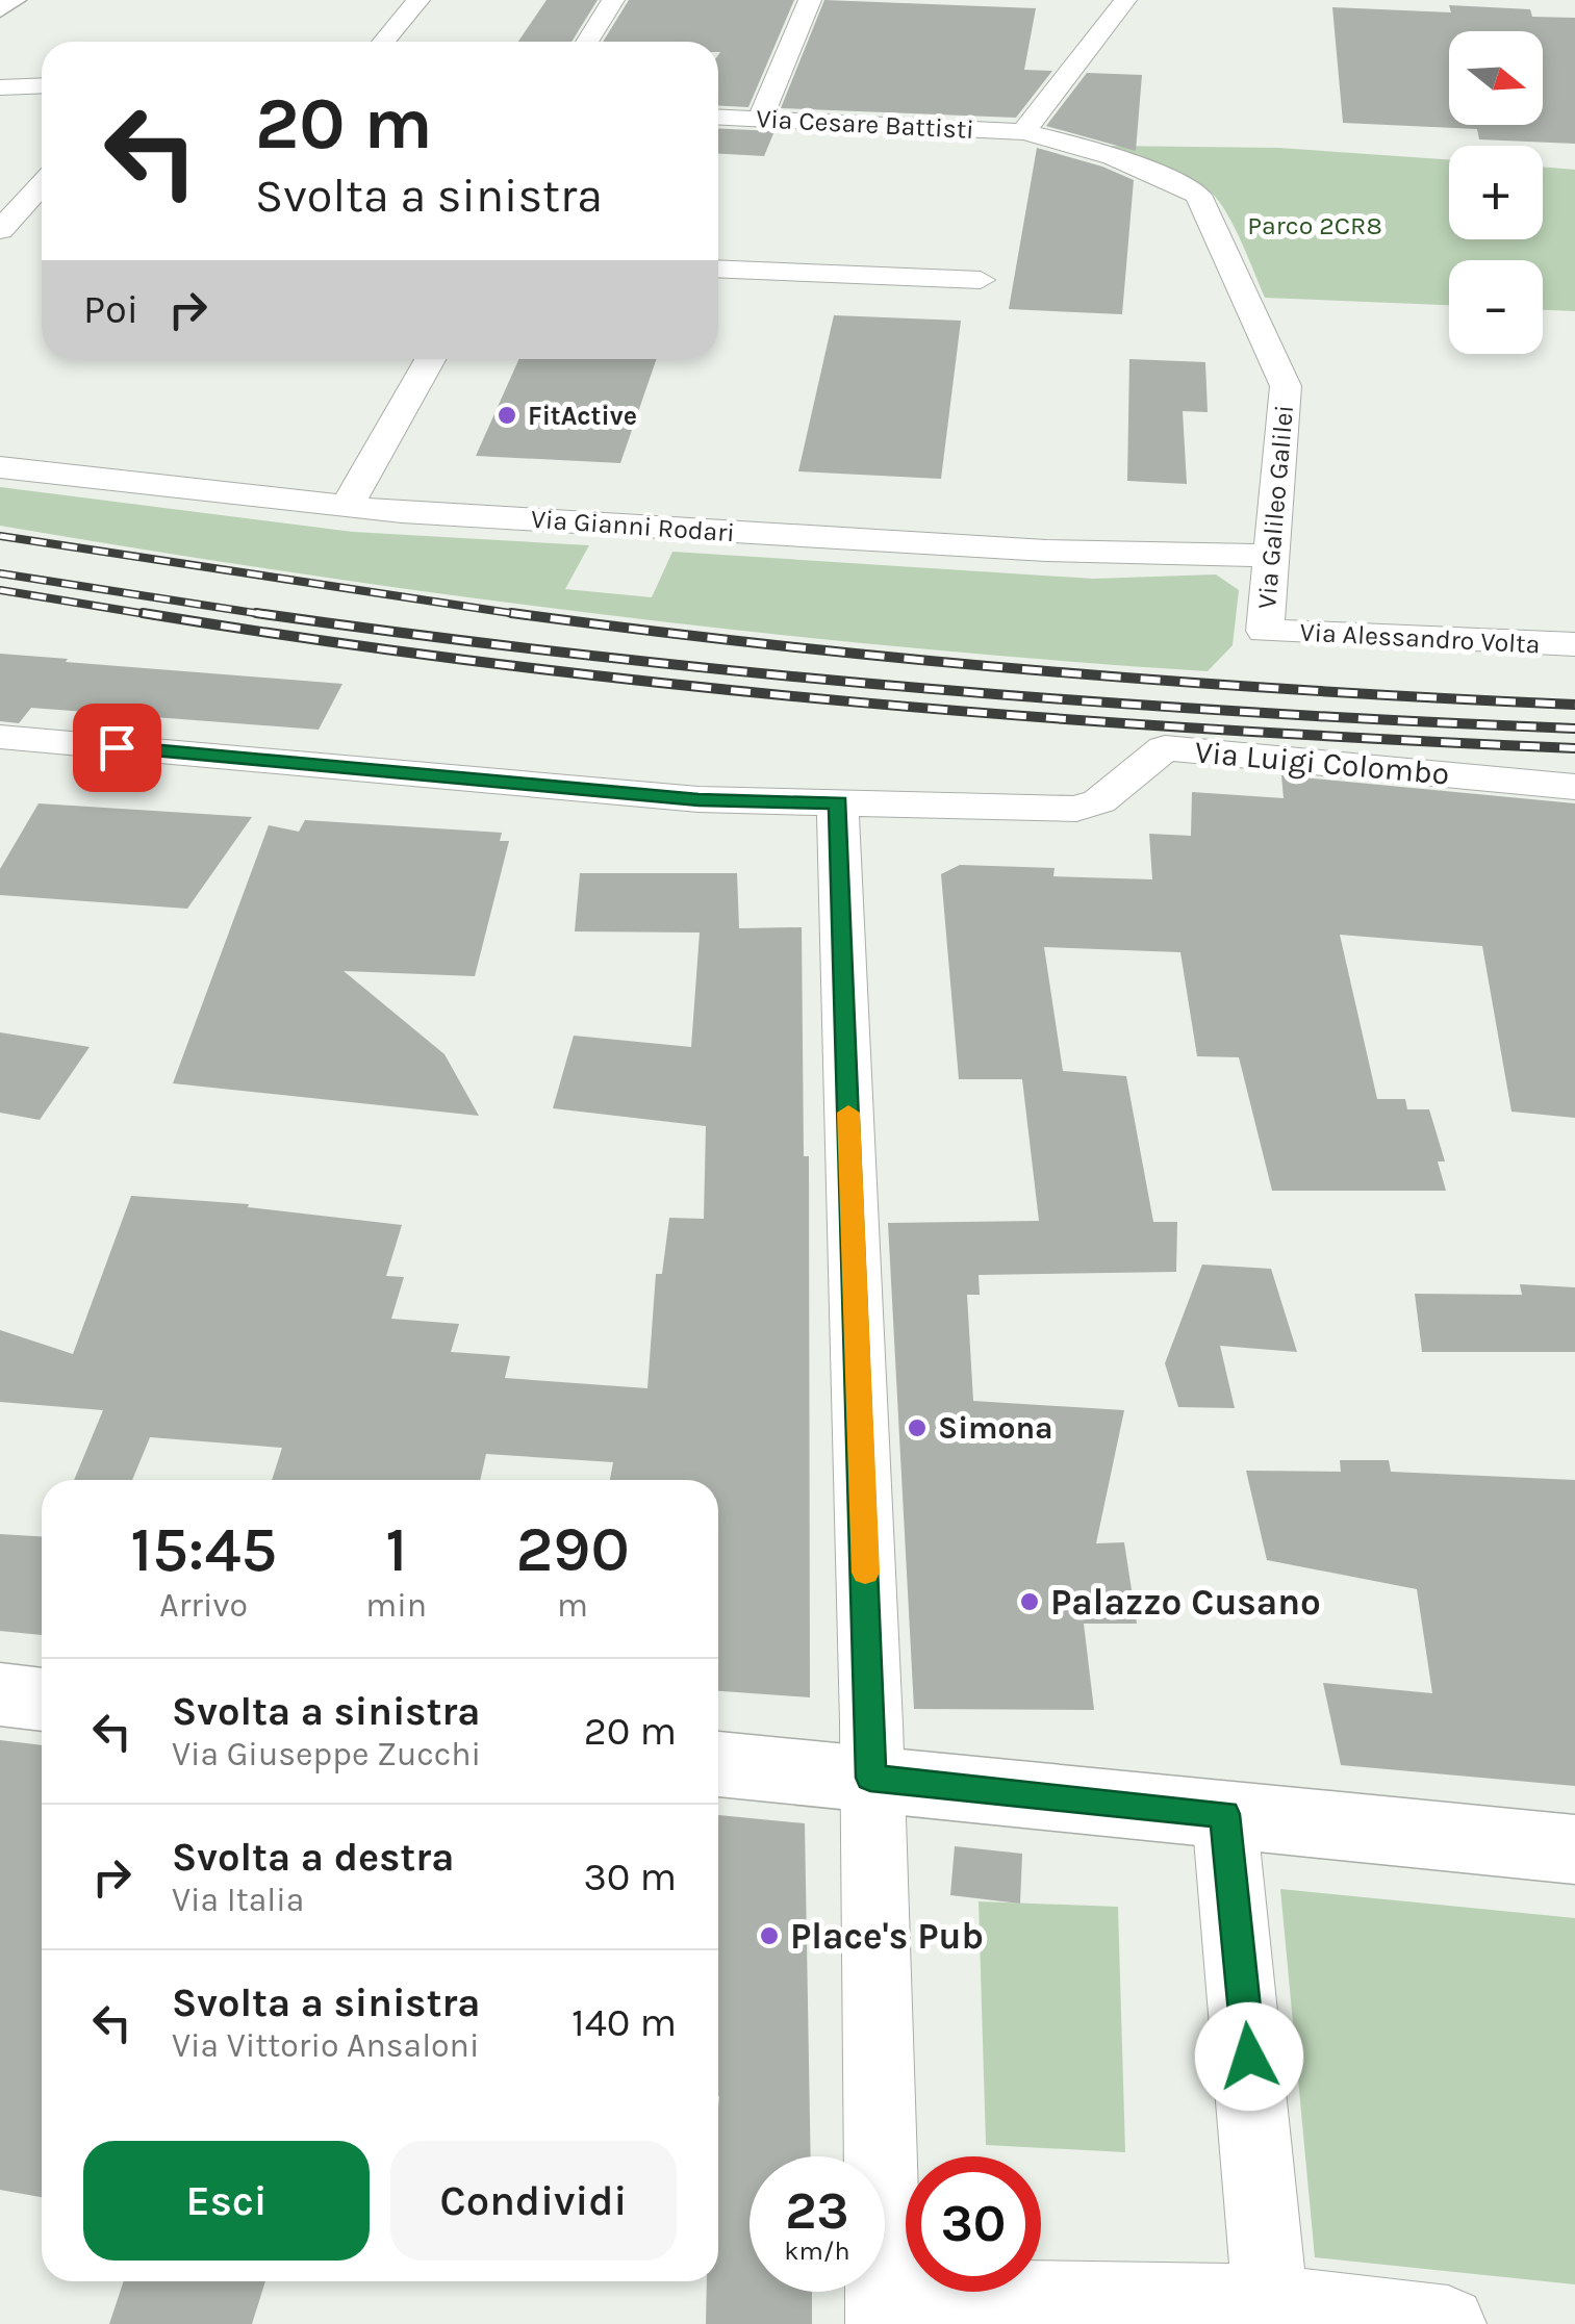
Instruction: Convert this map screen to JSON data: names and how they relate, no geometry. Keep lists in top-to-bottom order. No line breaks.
{"streets":{"street":["Via Cesare Battisti","Via Galileo Galilei","Via Gianni Rodari","Via Alessandro Volta","Via Luigi Colombo"]},"crossings":[["Via Cesare Battisti","Via Galileo Galilei"],["Via Galileo Galilei","Via Gianni Rodari"],["Via Galileo Galilei","Via Alessandro Volta"]],"parks":["Parco 2CR8"],"places":["FitActive","Simona","Palazzo Cusano","Place's Pub"],"north":"right","page":{"map_buttons":["+","−"],"turn":["20 m","Svolta a sinistra"],"then":"Poi","eta":["15:45","Arrivo","1","min","290","m"],"list":[{"name":"Svolta a sinistra","note":"Via Giuseppe Zucchi","value":"20 m"},{"name":"Svolta a destra","note":"Via Italia","value":"30 m"},{"name":"Svolta a sinistra","note":"Via Vittorio Ansaloni","value":"140 m"}],"buttons":["Esci","Condividi"],"speed":"23 km/h","limit":"30"}}
